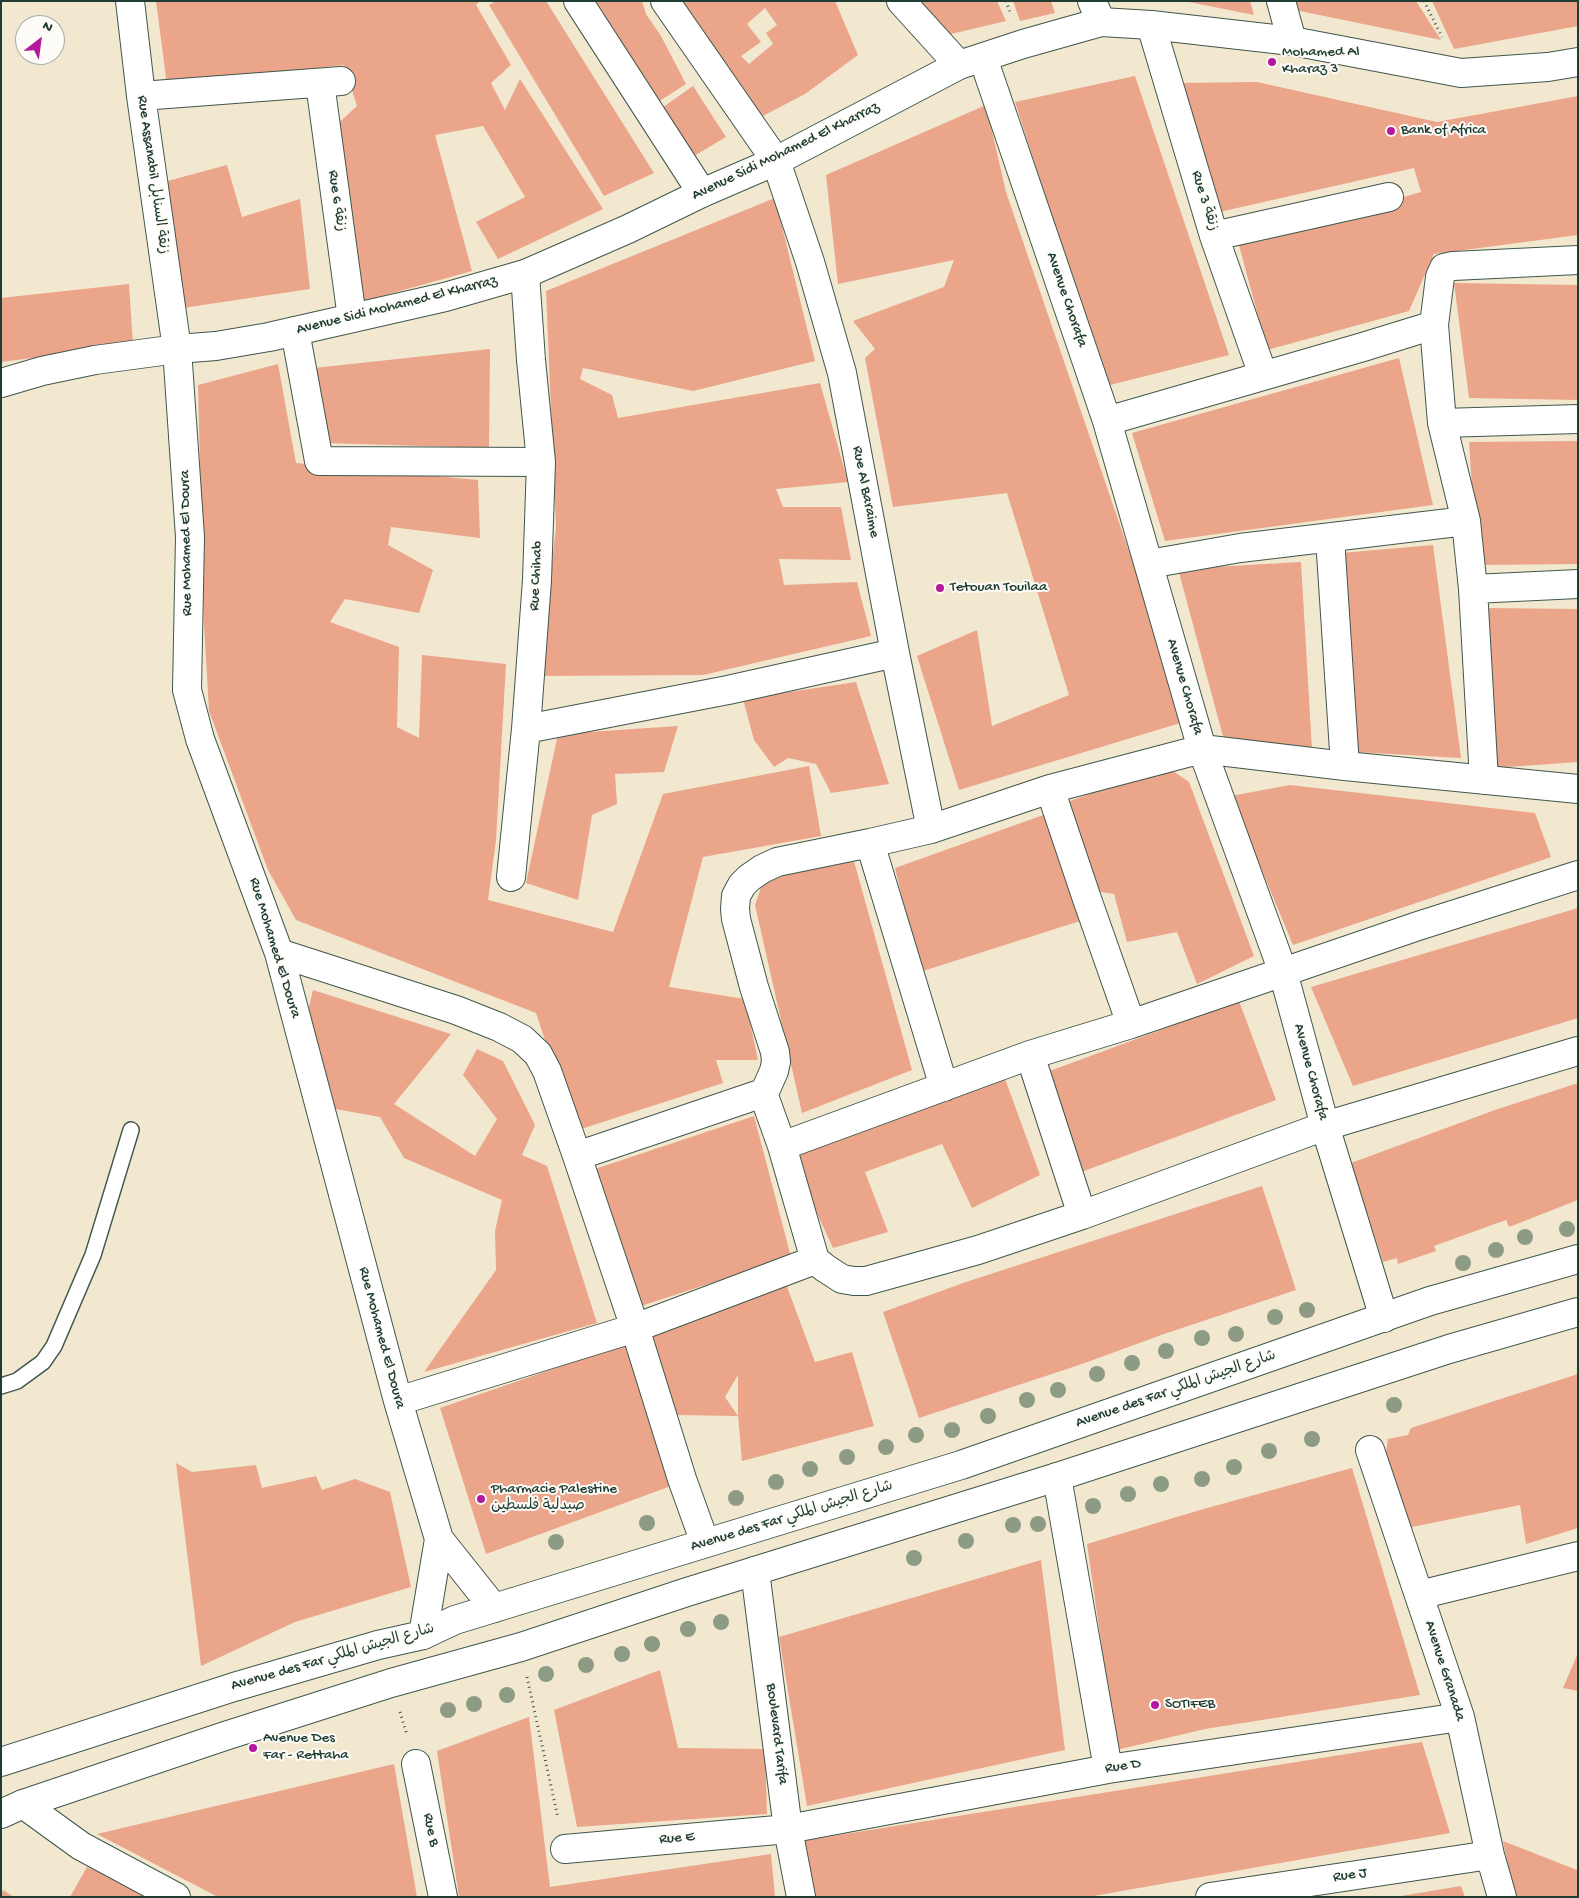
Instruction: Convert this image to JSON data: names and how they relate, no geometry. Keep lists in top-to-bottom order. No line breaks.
{"streets":{"street":["Avenue Sidi Mohamed El Kharraz","Rue Assanabil زنقة السنابل","Rue 6 زنقة","Rue 3 زنقة","Avenue Chorafa","Rue Al Baraime","Rue Mohamed El Doura","Rue Chihab","Avenue des Far شارع الجيش الملكي","Avenue Granada","Boulevard Tarifa","Rue D","Rue B","Rue E","Rue J"]},"crossings":[["Avenue Sidi Mohamed El Kharraz","Rue Assanabil زنقة السنابل"],["Avenue Sidi Mohamed El Kharraz","Rue 6 زنقة"],["Avenue Sidi Mohamed El Kharraz","Rue 3 زنقة"],["Avenue Sidi Mohamed El Kharraz","Avenue Chorafa"],["Avenue Sidi Mohamed El Kharraz","Rue Al Baraime"],["Avenue Sidi Mohamed El Kharraz","Rue Mohamed El Doura"],["Avenue Sidi Mohamed El Kharraz","Rue Chihab"],["Rue Assanabil زنقة السنابل","Rue 6 زنقة"],["Rue Assanabil زنقة السنابل","Rue Mohamed El Doura"],["Avenue Chorafa","Avenue des Far شارع الجيش الملكي"],["Rue Mohamed El Doura","Avenue des Far شارع الجيش الملكي"],["Avenue Granada","Rue D"],["Avenue Granada","Rue J"],["Boulevard Tarifa","Rue D"],["Boulevard Tarifa","Rue E"],["Rue D","Rue E"]],"places":["Mohamed Al Kharaz 3","Bank of Africa","Tetouan Touilaa","Pharmacie Palestine صيدلية فلسطين","SOTIFEB","Avenue Des Far - Rettaha"],"north":"top right"}
